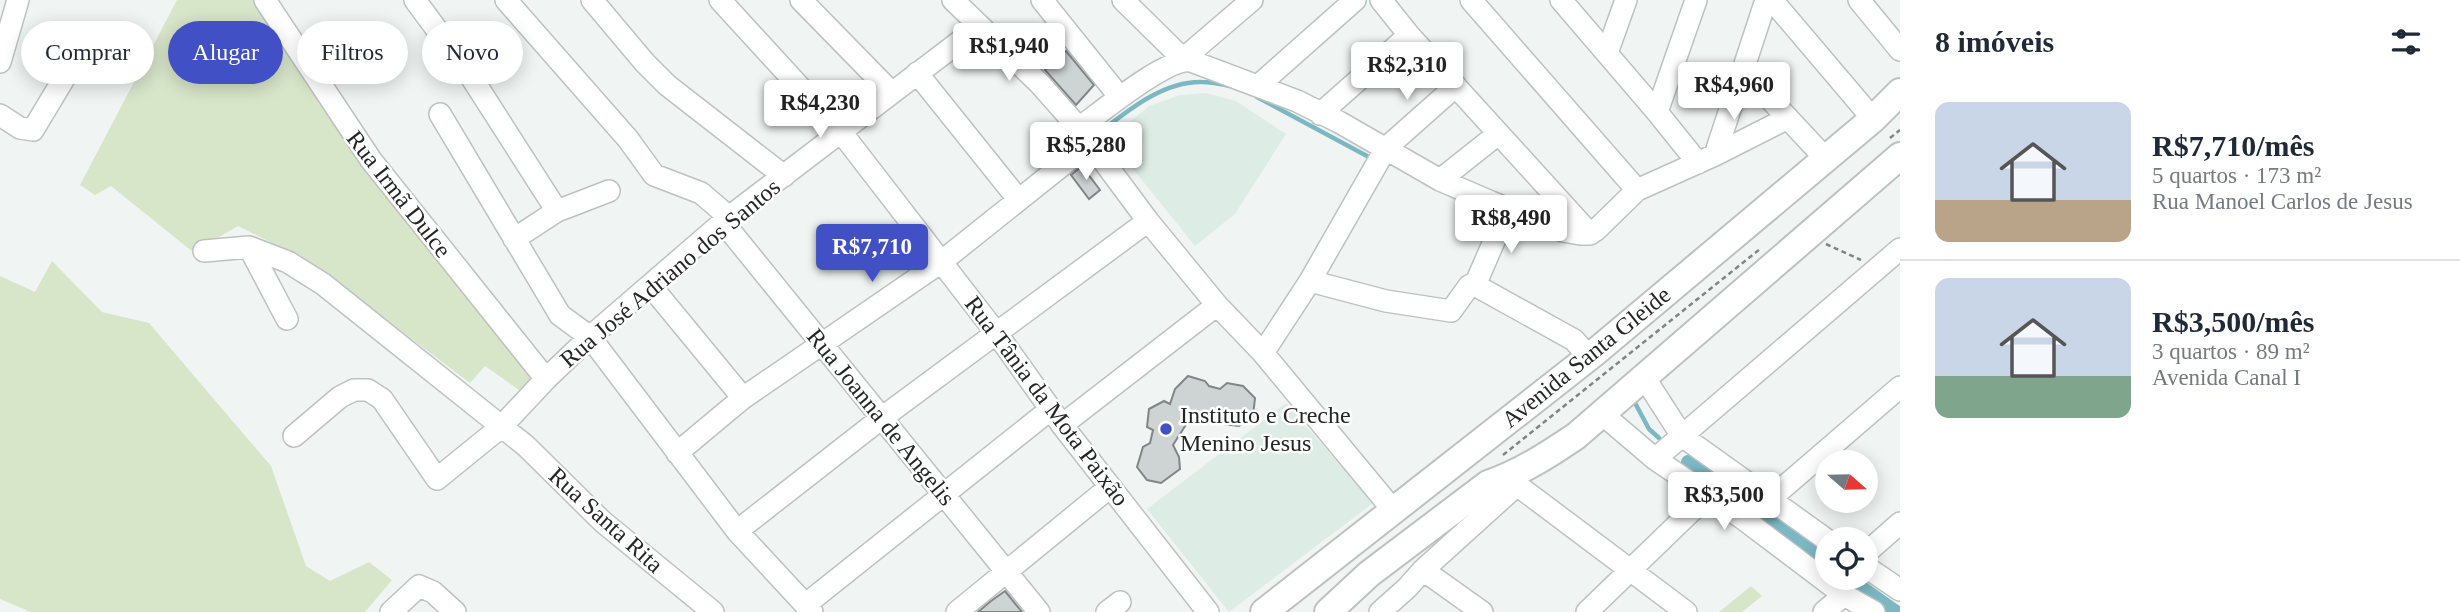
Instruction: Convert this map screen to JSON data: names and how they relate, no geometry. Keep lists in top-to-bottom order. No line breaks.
{"streets":{"main road":["Avenida Santa Gleide"],"street":["Rua Irmã Dulce","Rua José Adriano dos Santos","Rua Tânia da Mota Paixão","Rua Joanna de Angelis","Rua Santa Rita"]},"crossings":[["Rua Irmã Dulce","Rua José Adriano dos Santos"],["Rua José Adriano dos Santos","Rua Tânia da Mota Paixão"],["Rua José Adriano dos Santos","Rua Joanna de Angelis"],["Rua José Adriano dos Santos","Rua Santa Rita"]],"places":["Instituto e Creche Menino Jesus"],"north":"right","page":{"heading":"8 imóveis","chip":["Comprar","Alugar","Filtros","Novo"],"price":["R$1,940","R$2,310","R$4,960","R$4,230","R$5,280","R$8,490","R$7,710","R$3,500"],"list":[{"name":"R$7,710/mês","note":"5 quartos · 173 m² · Rua Manoel Carlos de Jesus"},{"name":"R$3,500/mês","note":"3 quartos · 89 m² · Avenida Canal I"}]}}
